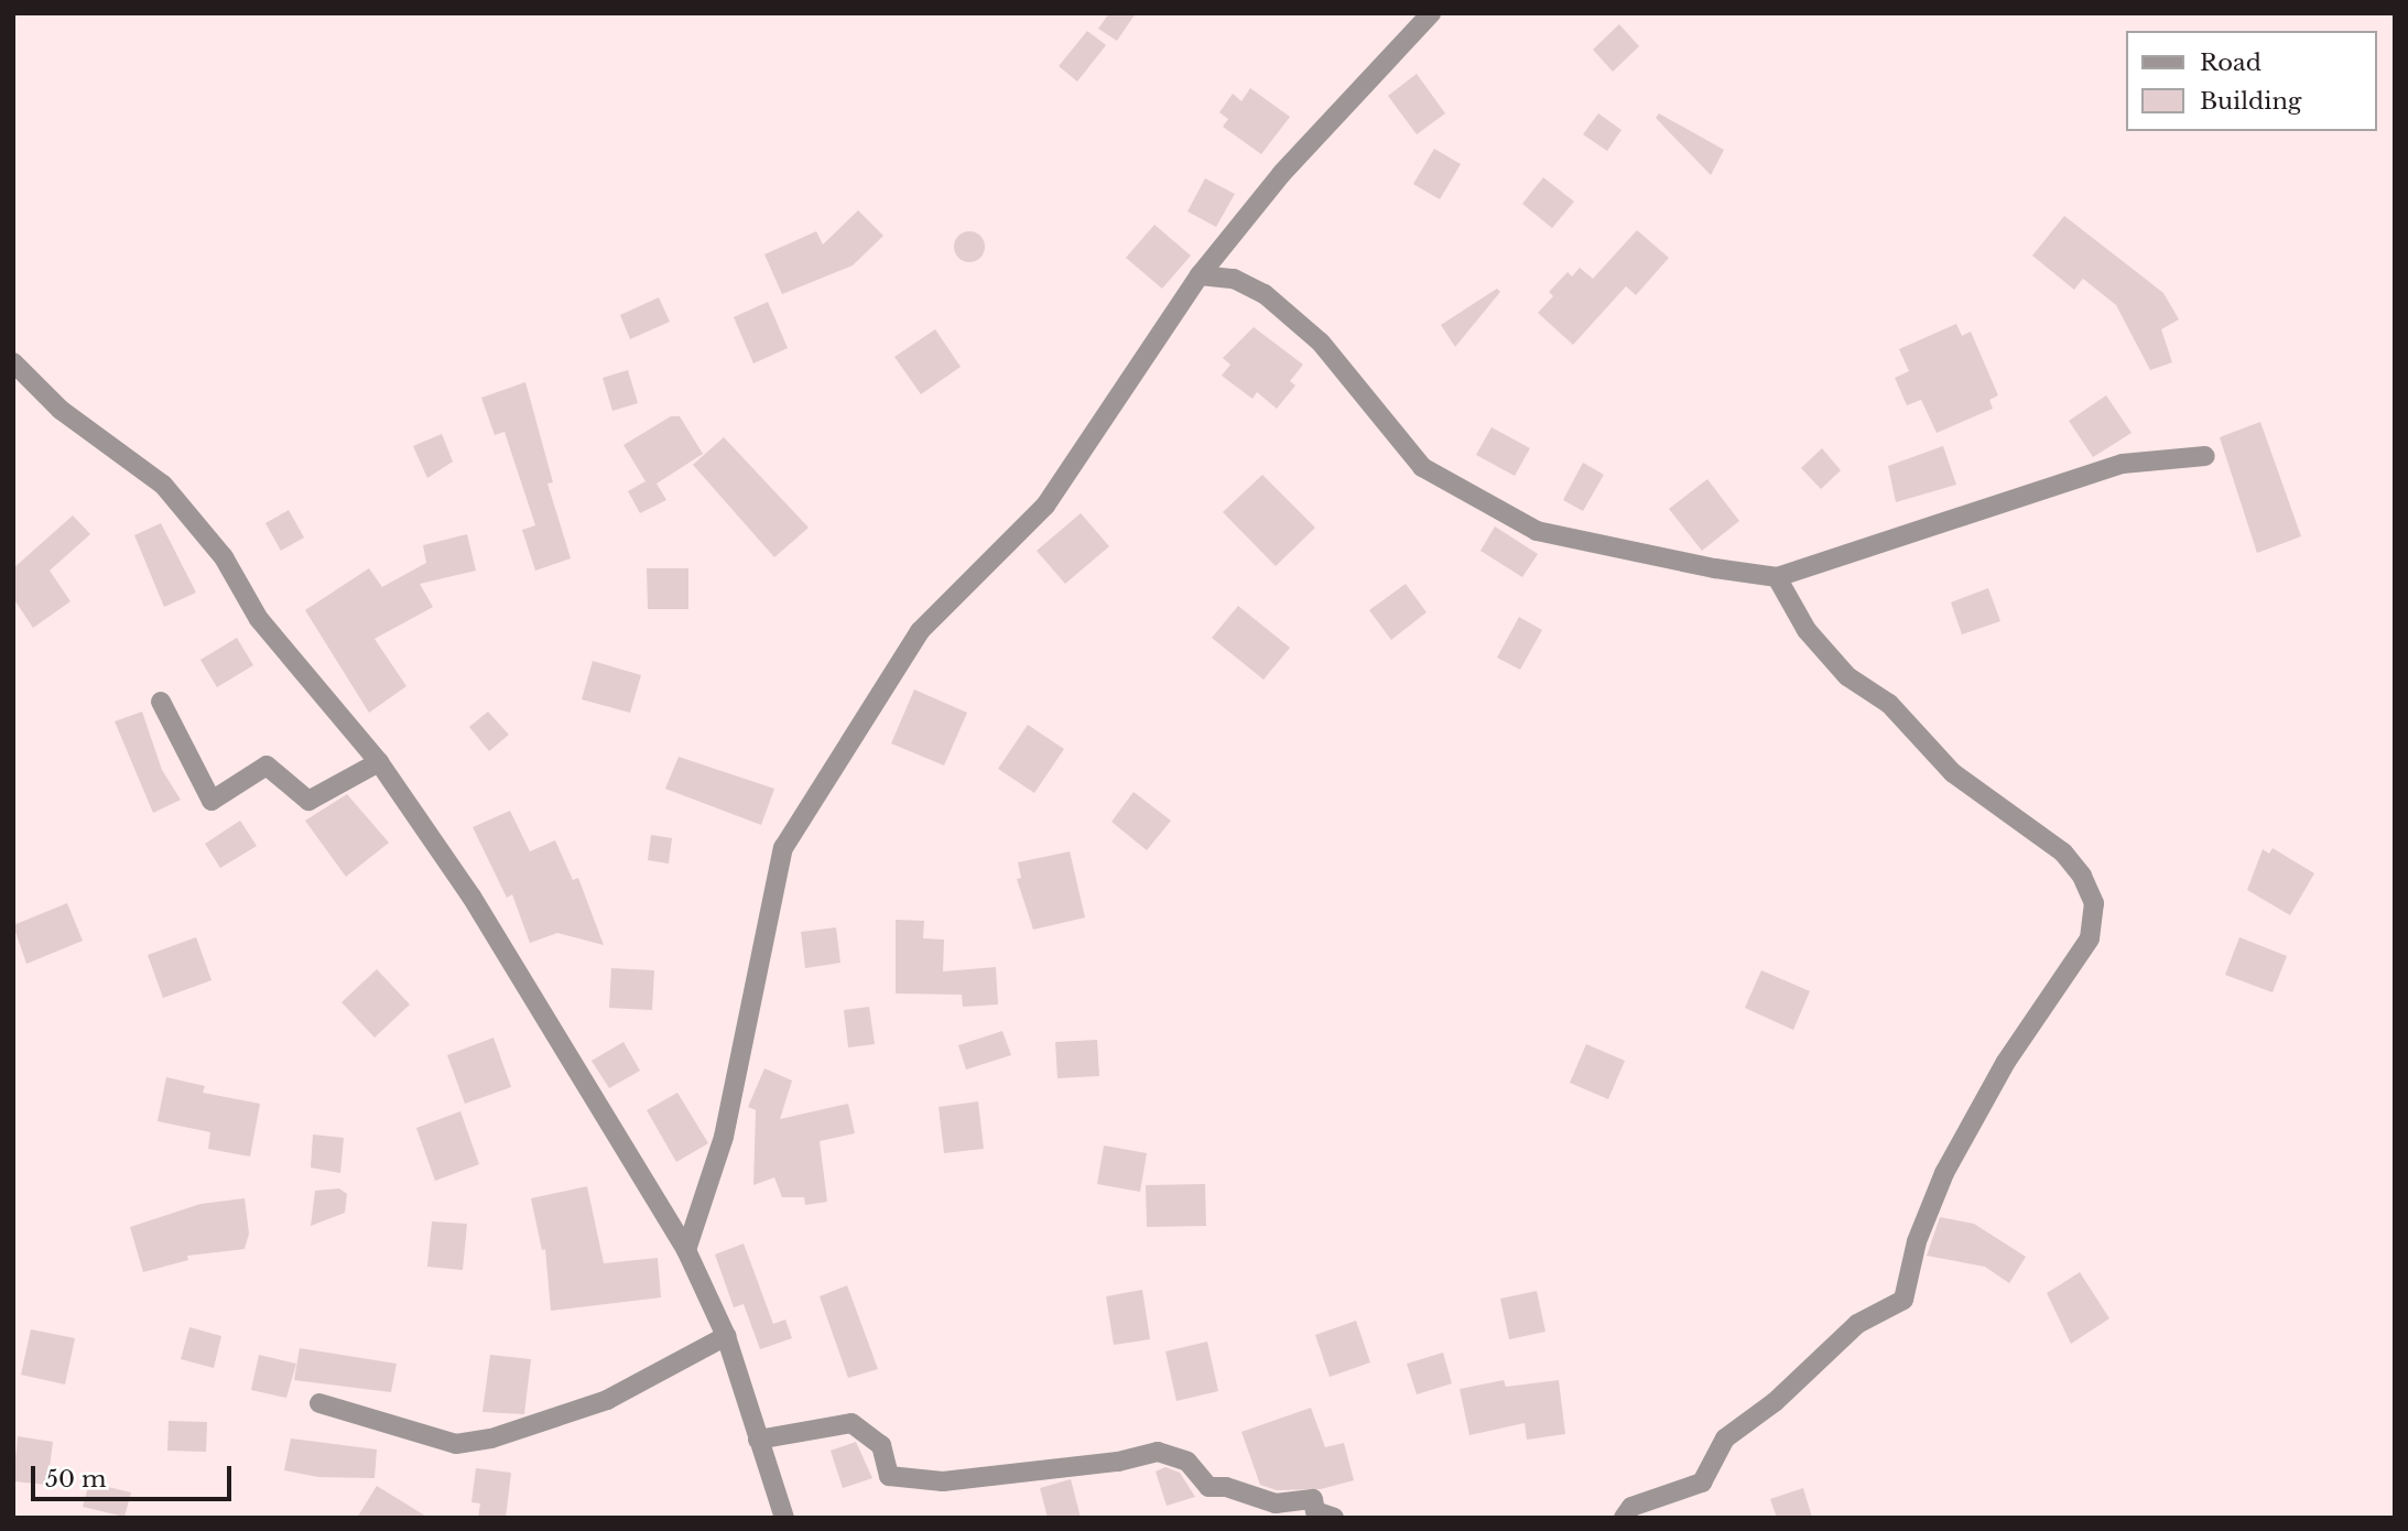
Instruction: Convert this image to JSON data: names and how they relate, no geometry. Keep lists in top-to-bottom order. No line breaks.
{"legend":["Road","Building"],"scale_bar":"50 m"}
